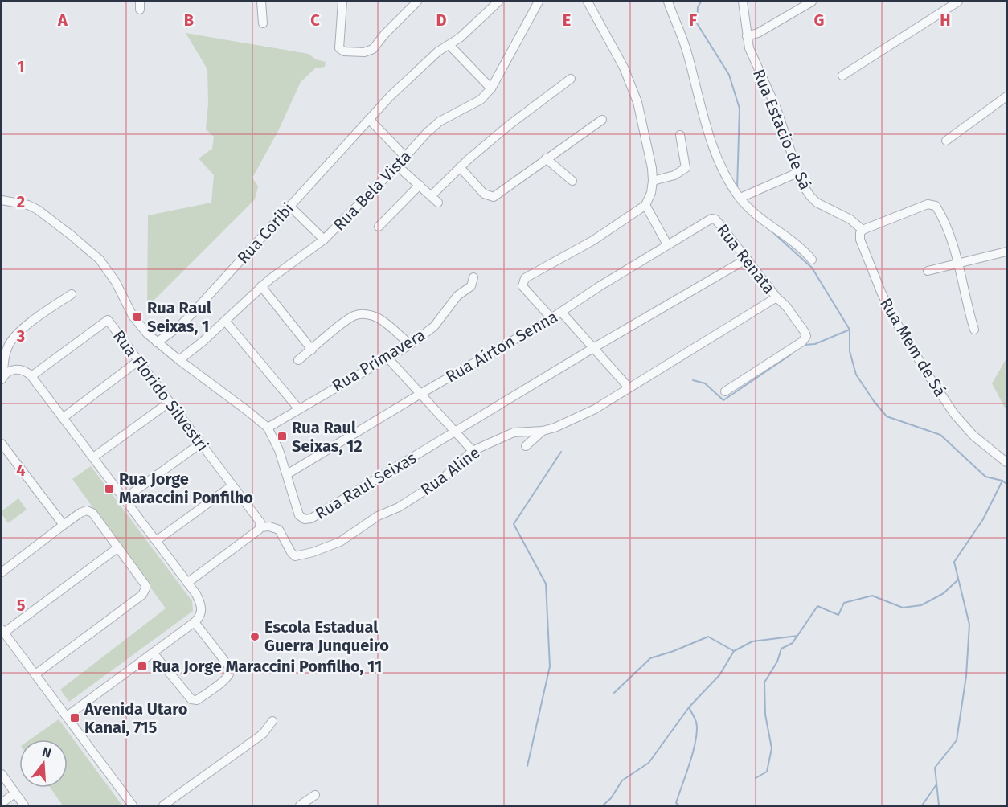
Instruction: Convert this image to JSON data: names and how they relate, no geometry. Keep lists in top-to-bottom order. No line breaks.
{"streets":{"street":["Rua Estacio de Sá","Rua Bela Vista","Rua Coribi","Rua Renata","Rua Aírton Senna","Rua Mem de Sá","Rua Primavera","Rua Florido Silvestri","Rua Aline","Rua Raul Seixas"]},"crossings":[["Rua Estacio de Sá","Rua Mem de Sá"],["Rua Bela Vista","Rua Raul Seixas"],["Rua Coribi","Rua Raul Seixas"],["Rua Renata","Rua Aírton Senna"],["Rua Renata","Rua Aline"],["Rua Renata","Rua Raul Seixas"],["Rua Aírton Senna","Rua Raul Seixas"],["Rua Primavera","Rua Raul Seixas"],["Rua Florido Silvestri","Rua Aline"]],"places":{"transit":["Rua Raul Seixas, 1","Rua Raul Seixas, 12","Rua Jorge Maraccini Ponfilho","Rua Jorge Maraccini Ponfilho, 11","Avenida Utaro Kanai, 715"],"other":["Escola Estadual Guerra Junqueiro"]},"north":"top","grid":{"columns":["A","B","C","D","E","F","G","H"],"rows":["1","2","3","4","5"]}}
